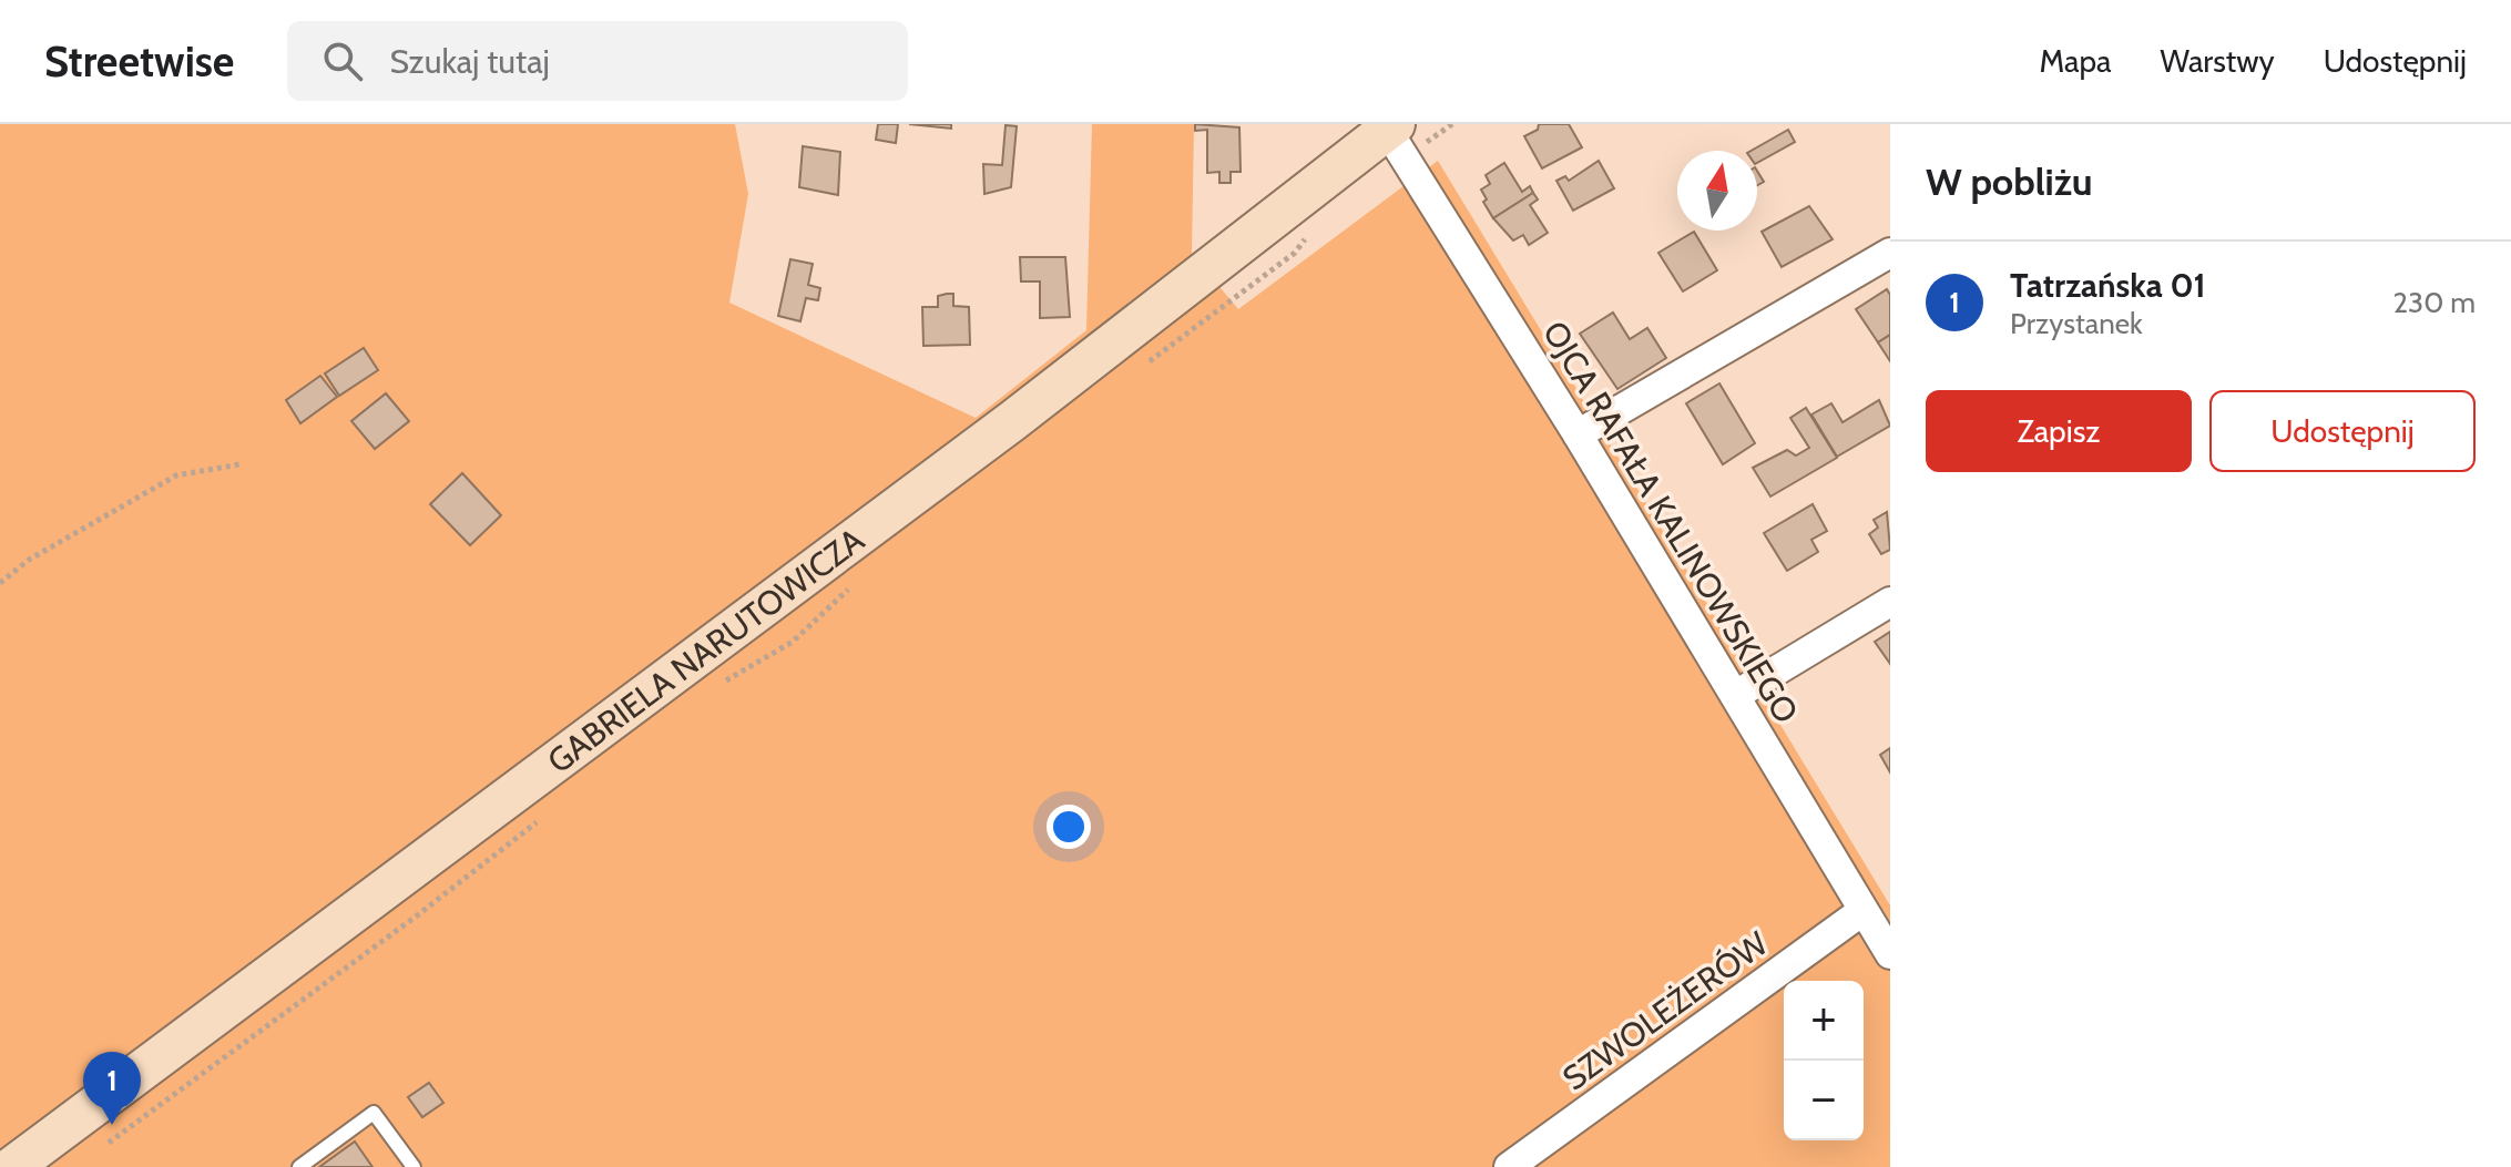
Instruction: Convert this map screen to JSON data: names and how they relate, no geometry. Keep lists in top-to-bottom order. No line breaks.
{"streets":{"street":["OJCA RAFAŁA KALINOWSKIEGO","GABRIELA NARUTOWICZA","SZWOLEŻERÓW"]},"crossings":[["OJCA RAFAŁA KALINOWSKIEGO","GABRIELA NARUTOWICZA"],["OJCA RAFAŁA KALINOWSKIEGO","SZWOLEŻERÓW"]],"north":"top","page":{"header":"Streetwise","search":"Szukaj tutaj","nav":["Mapa","Warstwy","Udostępnij"],"heading":"W pobliżu","list":[{"mark":"1","name":"Tatrzańska 01","note":"Przystanek","value":"230 m"}],"buttons":["Zapisz","Udostępnij"],"map_buttons":["+","−"],"pins":"1"}}
